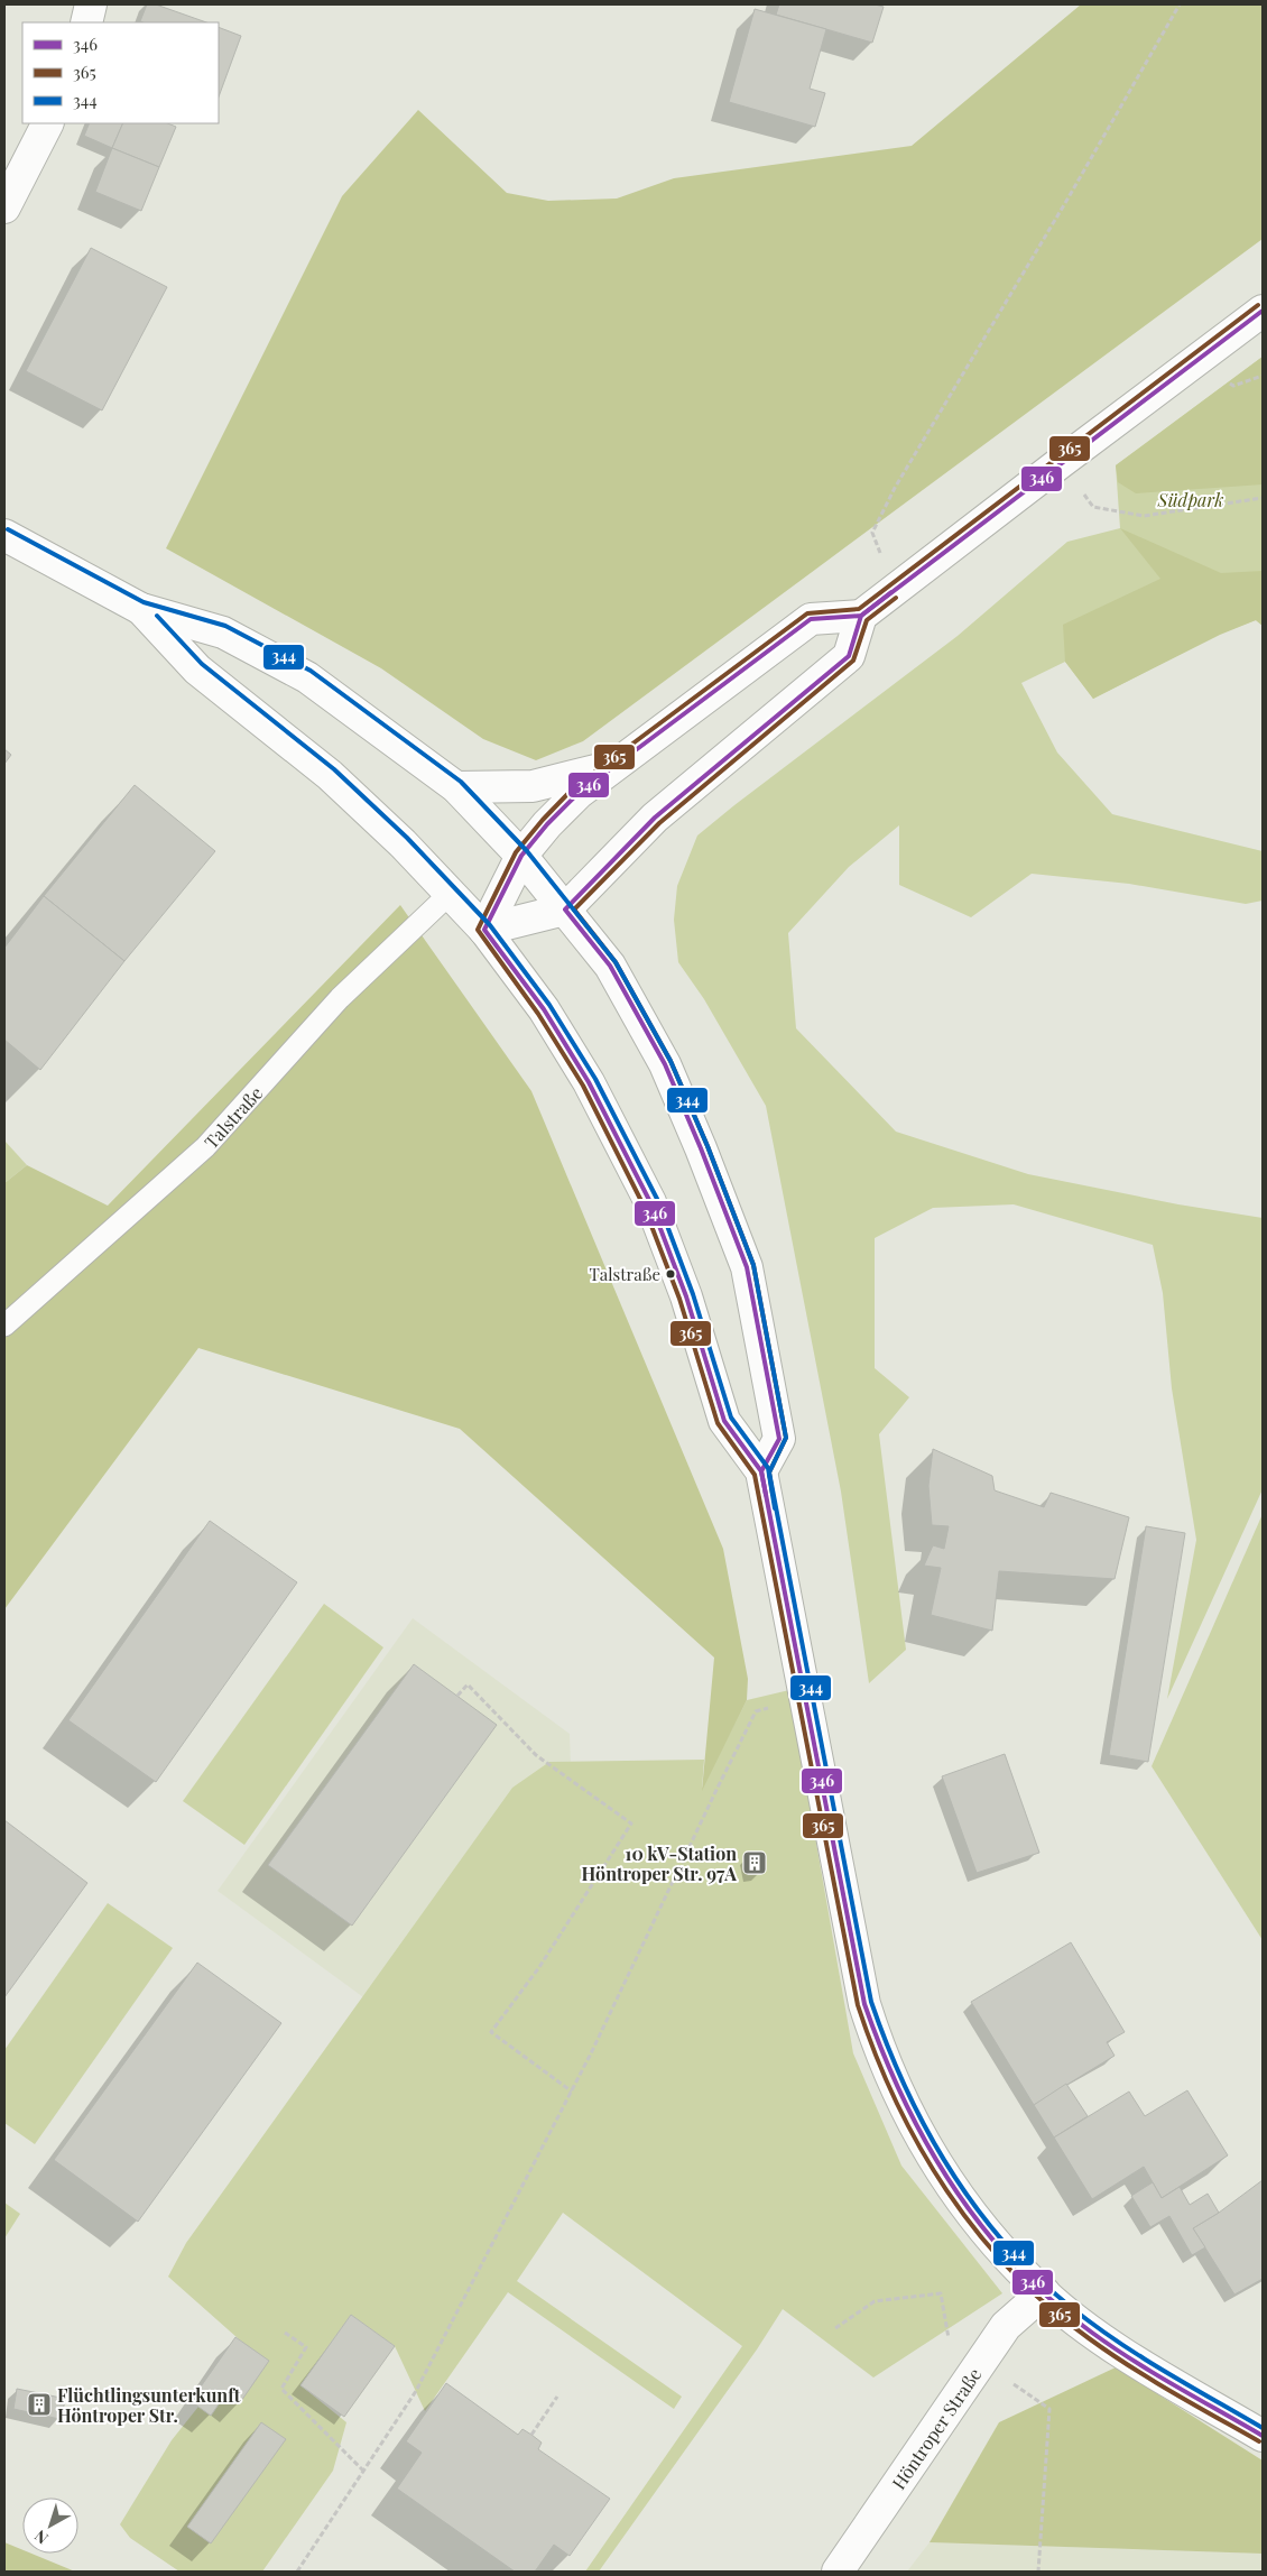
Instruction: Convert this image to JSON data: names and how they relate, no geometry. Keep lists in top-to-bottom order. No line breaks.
{"streets":{"street":["Höntroper Straße"],"lane":["Talstraße"]},"parks":["Südpark"],"places":{"other":["Talstraße"],"building":["10 kV-Station Höntroper Str. 97A","Flüchtlingsunterkunft Höntroper Str."]},"lines":["transit line 365","transit line 346","transit line 344"],"legend":["346","365","344"],"north":"bottom left"}
